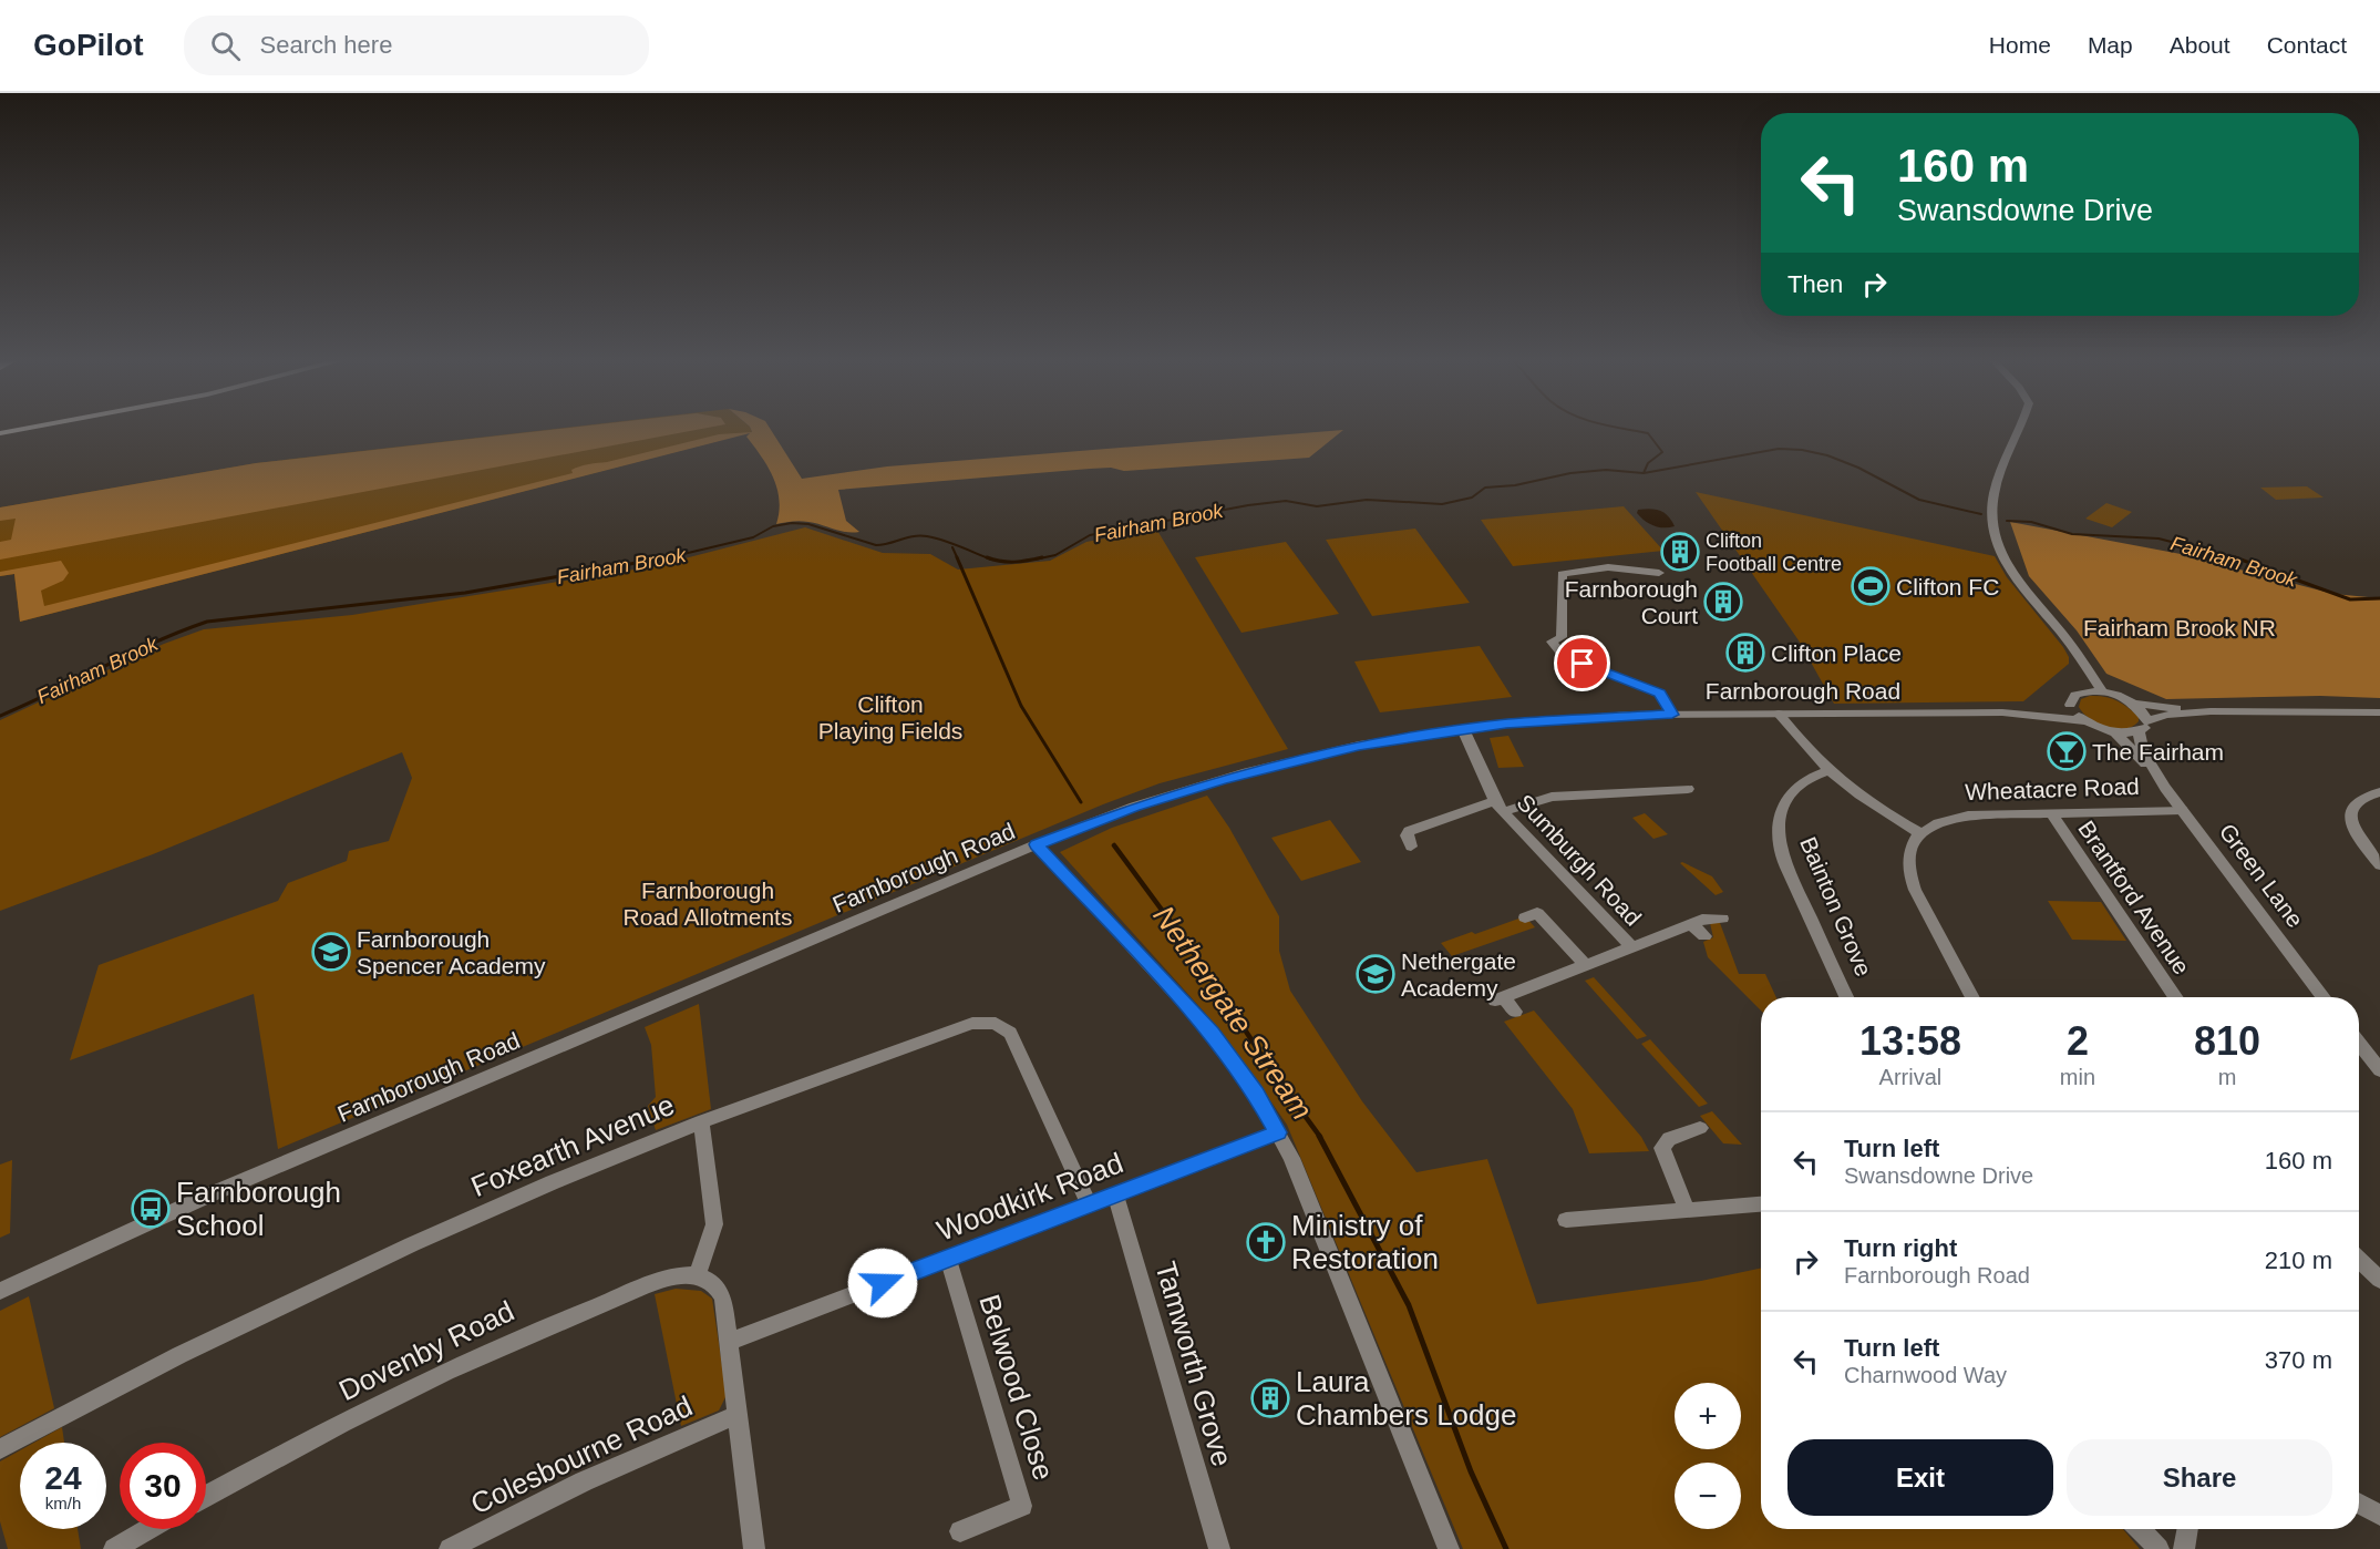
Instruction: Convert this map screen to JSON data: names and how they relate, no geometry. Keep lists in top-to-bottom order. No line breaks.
{"streets":{"street":["Farnborough Road","Wheatacre Road","Sumburgh Road","Green Lane","Brantford Avenue","Bainton Grove","Foxearth Avenue","Woodkirk Road","Dovenby Road","Tamworth Grove","Belwood Close","Colesbourne Road"]},"crossings":[["Farnborough Road","Sumburgh Road"],["Wheatacre Road","Green Lane"],["Wheatacre Road","Brantford Avenue"],["Foxearth Avenue","Woodkirk Road"],["Woodkirk Road","Tamworth Grove"],["Woodkirk Road","Belwood Close"]],"water":["Fairham Brook","Nethergate Stream"],"parks":["Fairham Brook NR","Clifton Playing Fields","Farnborough Road Allotments"],"places":{"building":["Clifton Football Centre","Farnborough Court","Clifton Place","Laura Chambers Lodge"],"sports":["Clifton FC"],"bar":["The Fairham"],"school or university":["Farnborough Spencer Academy","Nethergate Academy"],"bus stop":["Farnborough School"],"church":["Ministry of Restoration"]},"page":{"header":"GoPilot","search":"Search here","nav":["Home","Map","About","Contact"],"turn":["160 m","Swansdowne Drive"],"then":"Then","eta":["13:58","Arrival","2","min","810","m"],"list":[{"name":"Turn left","note":"Swansdowne Drive","value":"160 m"},{"name":"Turn right","note":"Farnborough Road","value":"210 m"},{"name":"Turn left","note":"Charnwood Way","value":"370 m"}],"map_buttons":["+","−"],"buttons":["Exit","Share"],"speed":"24 km/h","limit":"30"}}
